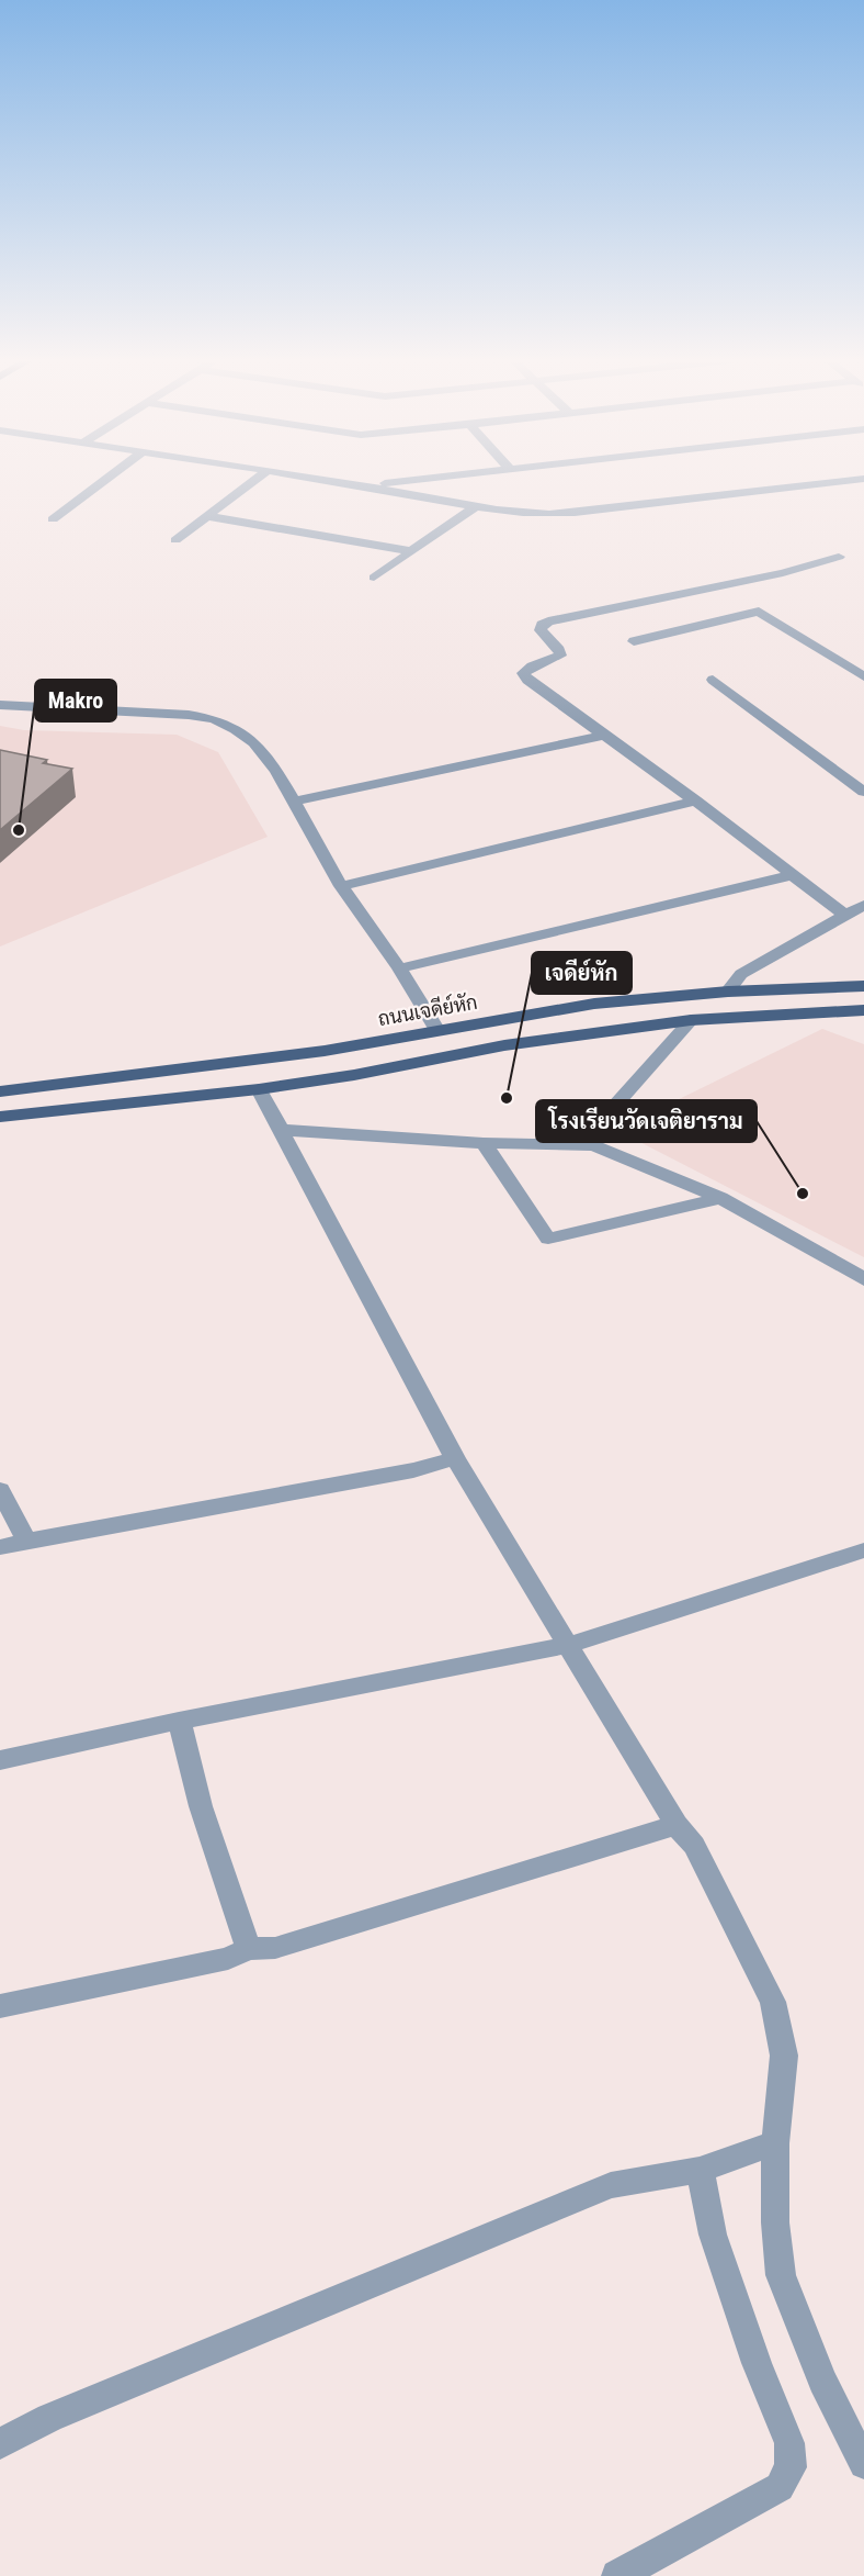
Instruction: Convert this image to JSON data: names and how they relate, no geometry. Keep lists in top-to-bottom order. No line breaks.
{"streets":{"main road":["ถนนเจดีย์หัก"]},"places":["Makro","เจดีย์หัก","โรงเรียนวัดเจติยาราม"]}
